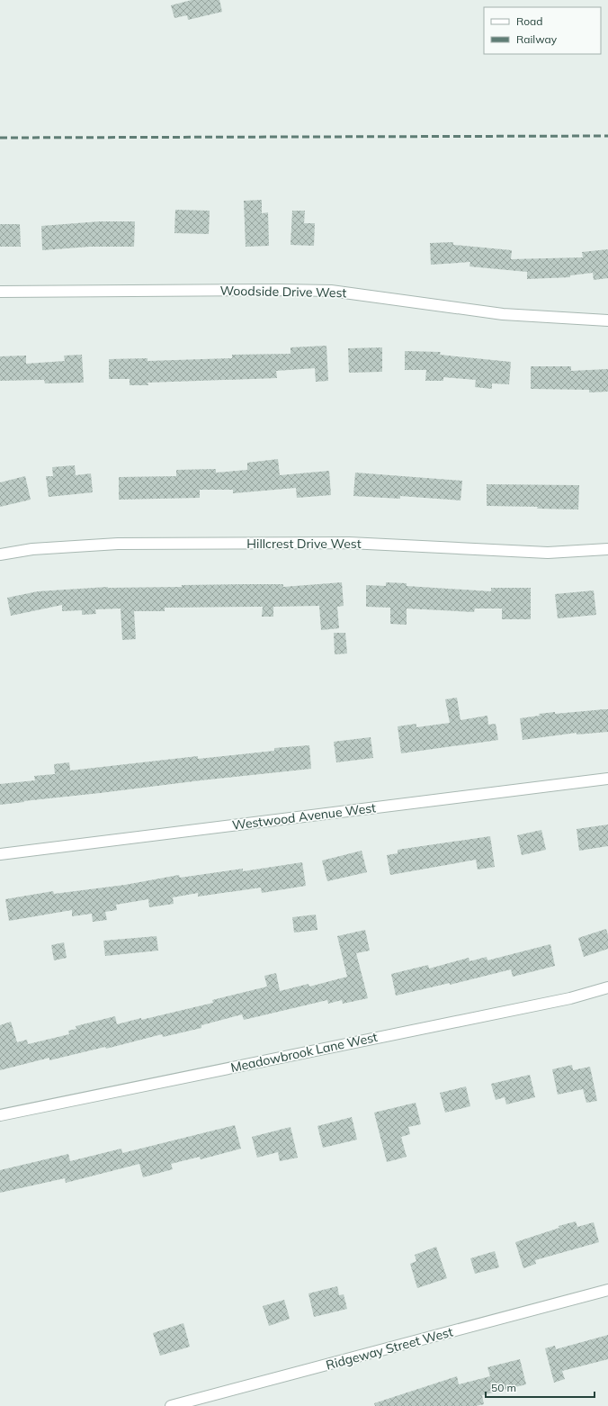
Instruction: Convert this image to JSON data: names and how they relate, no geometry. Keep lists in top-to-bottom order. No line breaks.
{"streets":{"street":["Woodside Drive West","Hillcrest Drive West","Westwood Avenue West","Meadowbrook Lane West","Ridgeway Street West"]},"legend":["Road","Railway"],"scale_bar":"50 m"}
